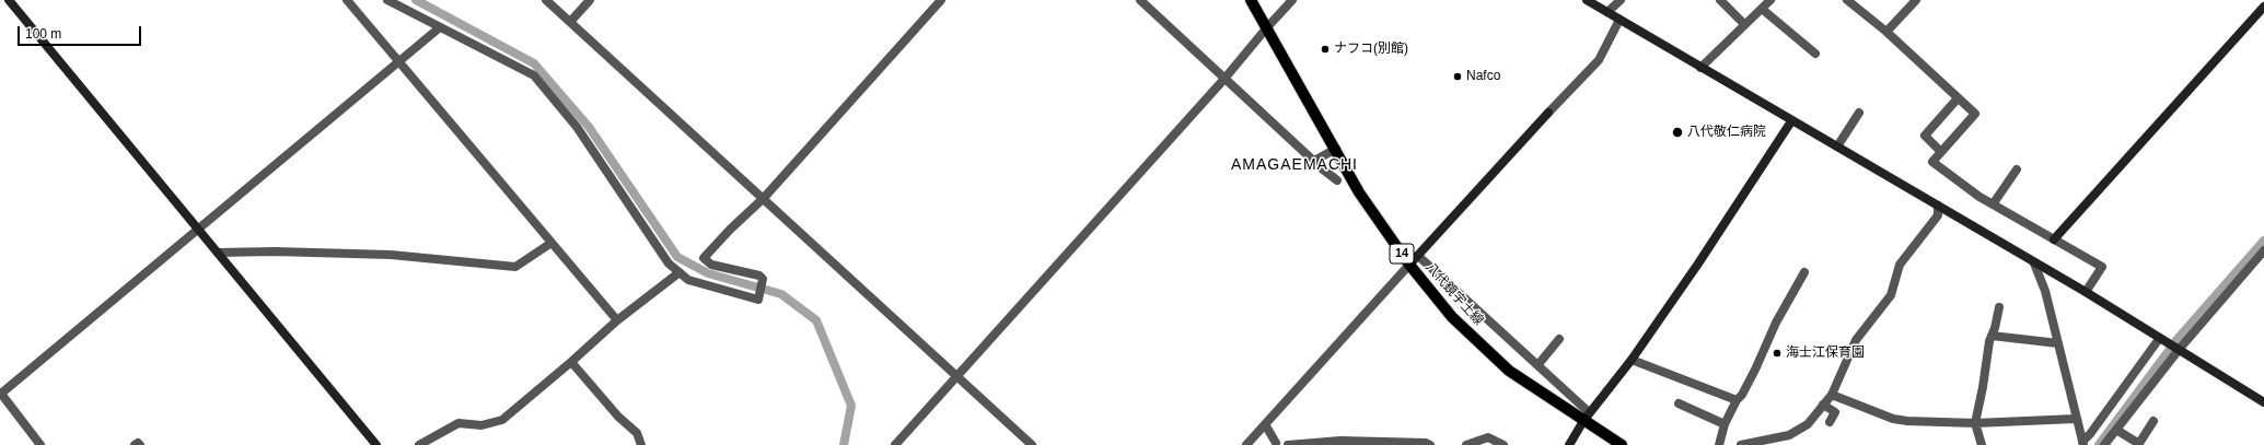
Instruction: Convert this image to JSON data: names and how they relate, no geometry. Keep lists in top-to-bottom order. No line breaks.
{"streets":{"main road":["14","八代鏡宇土線"]},"districts":["AMAGAEMACHI"],"places":["ナフコ(別館)","Nafco","八代敬仁病院","海士江保育園"],"scale_bar":"100 m"}
